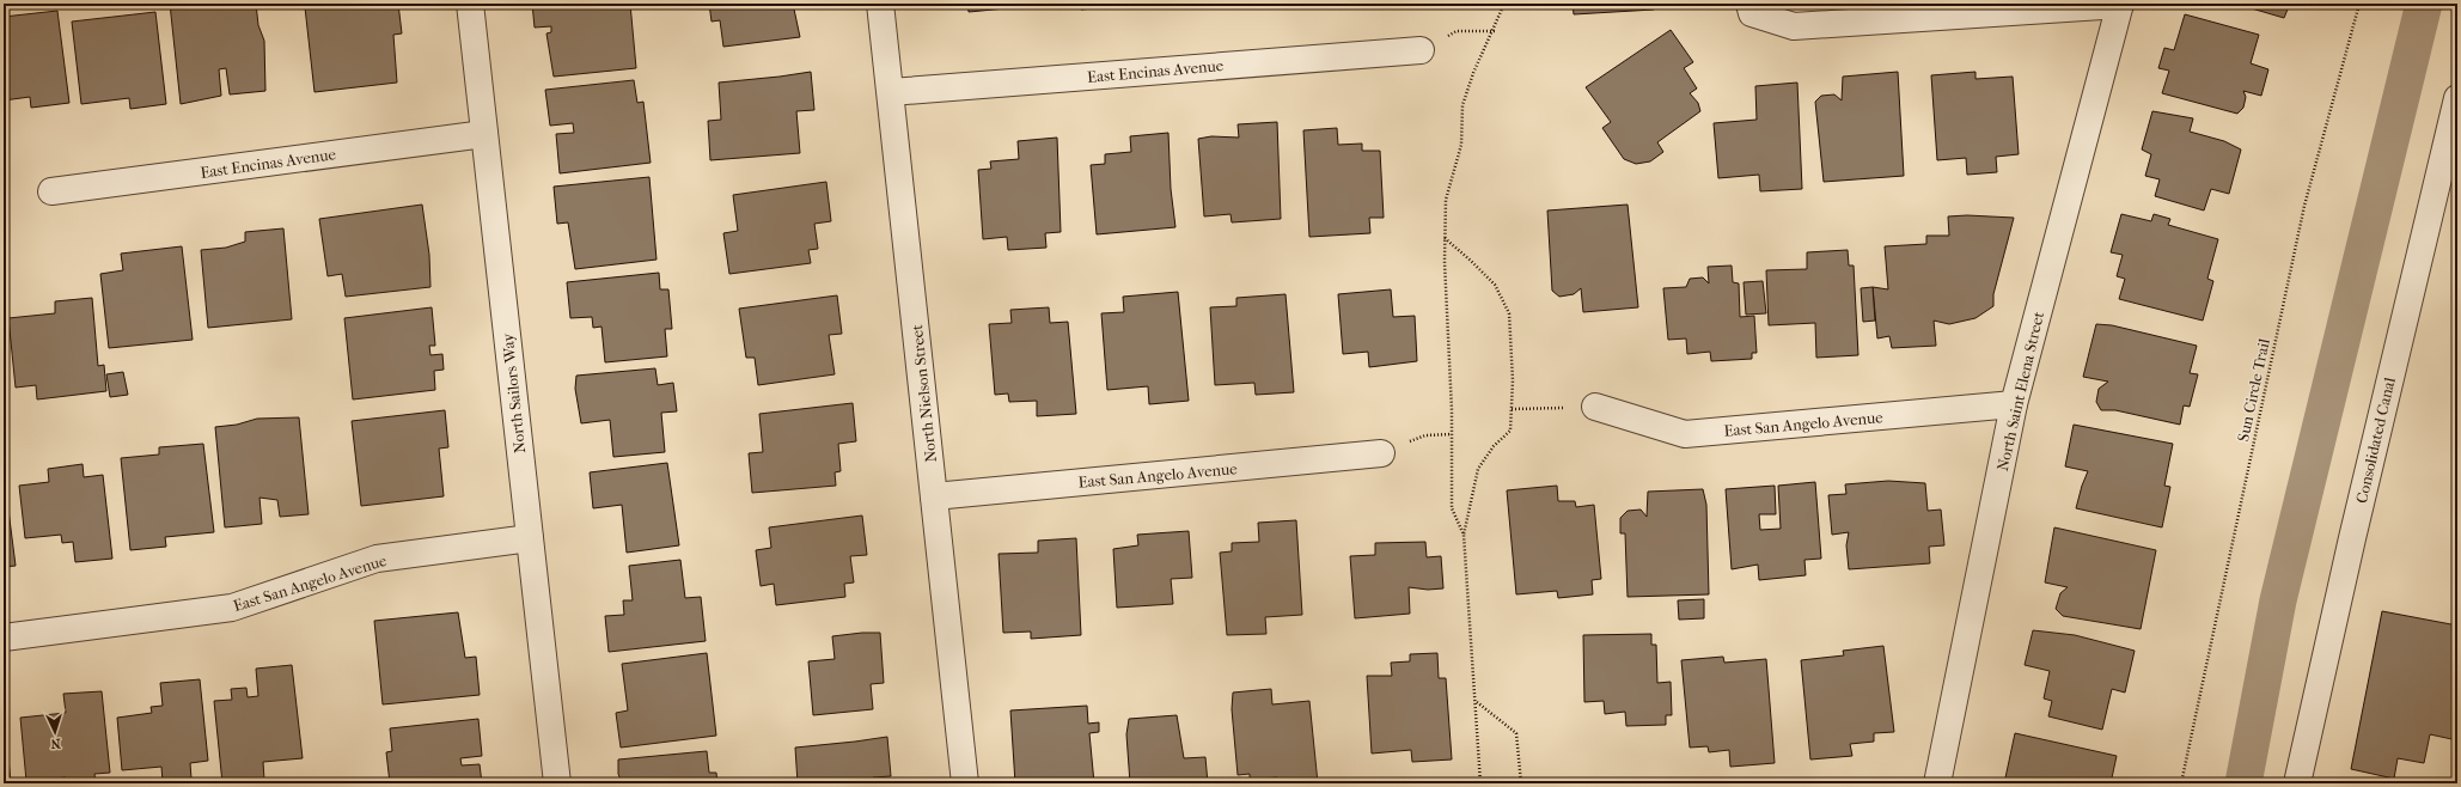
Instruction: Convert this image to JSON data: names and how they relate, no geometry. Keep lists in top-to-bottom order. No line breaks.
{"streets":{"street":["East Encinas Avenue","North Saint Elena Street","North Sailors Way","North Nielson Street","East San Angelo Avenue","Consolidated Canal"],"path":["Sun Circle Trail"]},"crossings":[["East Encinas Avenue","North Sailors Way"],["East Encinas Avenue","North Nielson Street"],["North Saint Elena Street","East San Angelo Avenue"],["North Sailors Way","East San Angelo Avenue"],["North Nielson Street","East San Angelo Avenue"]],"north":"bottom"}
